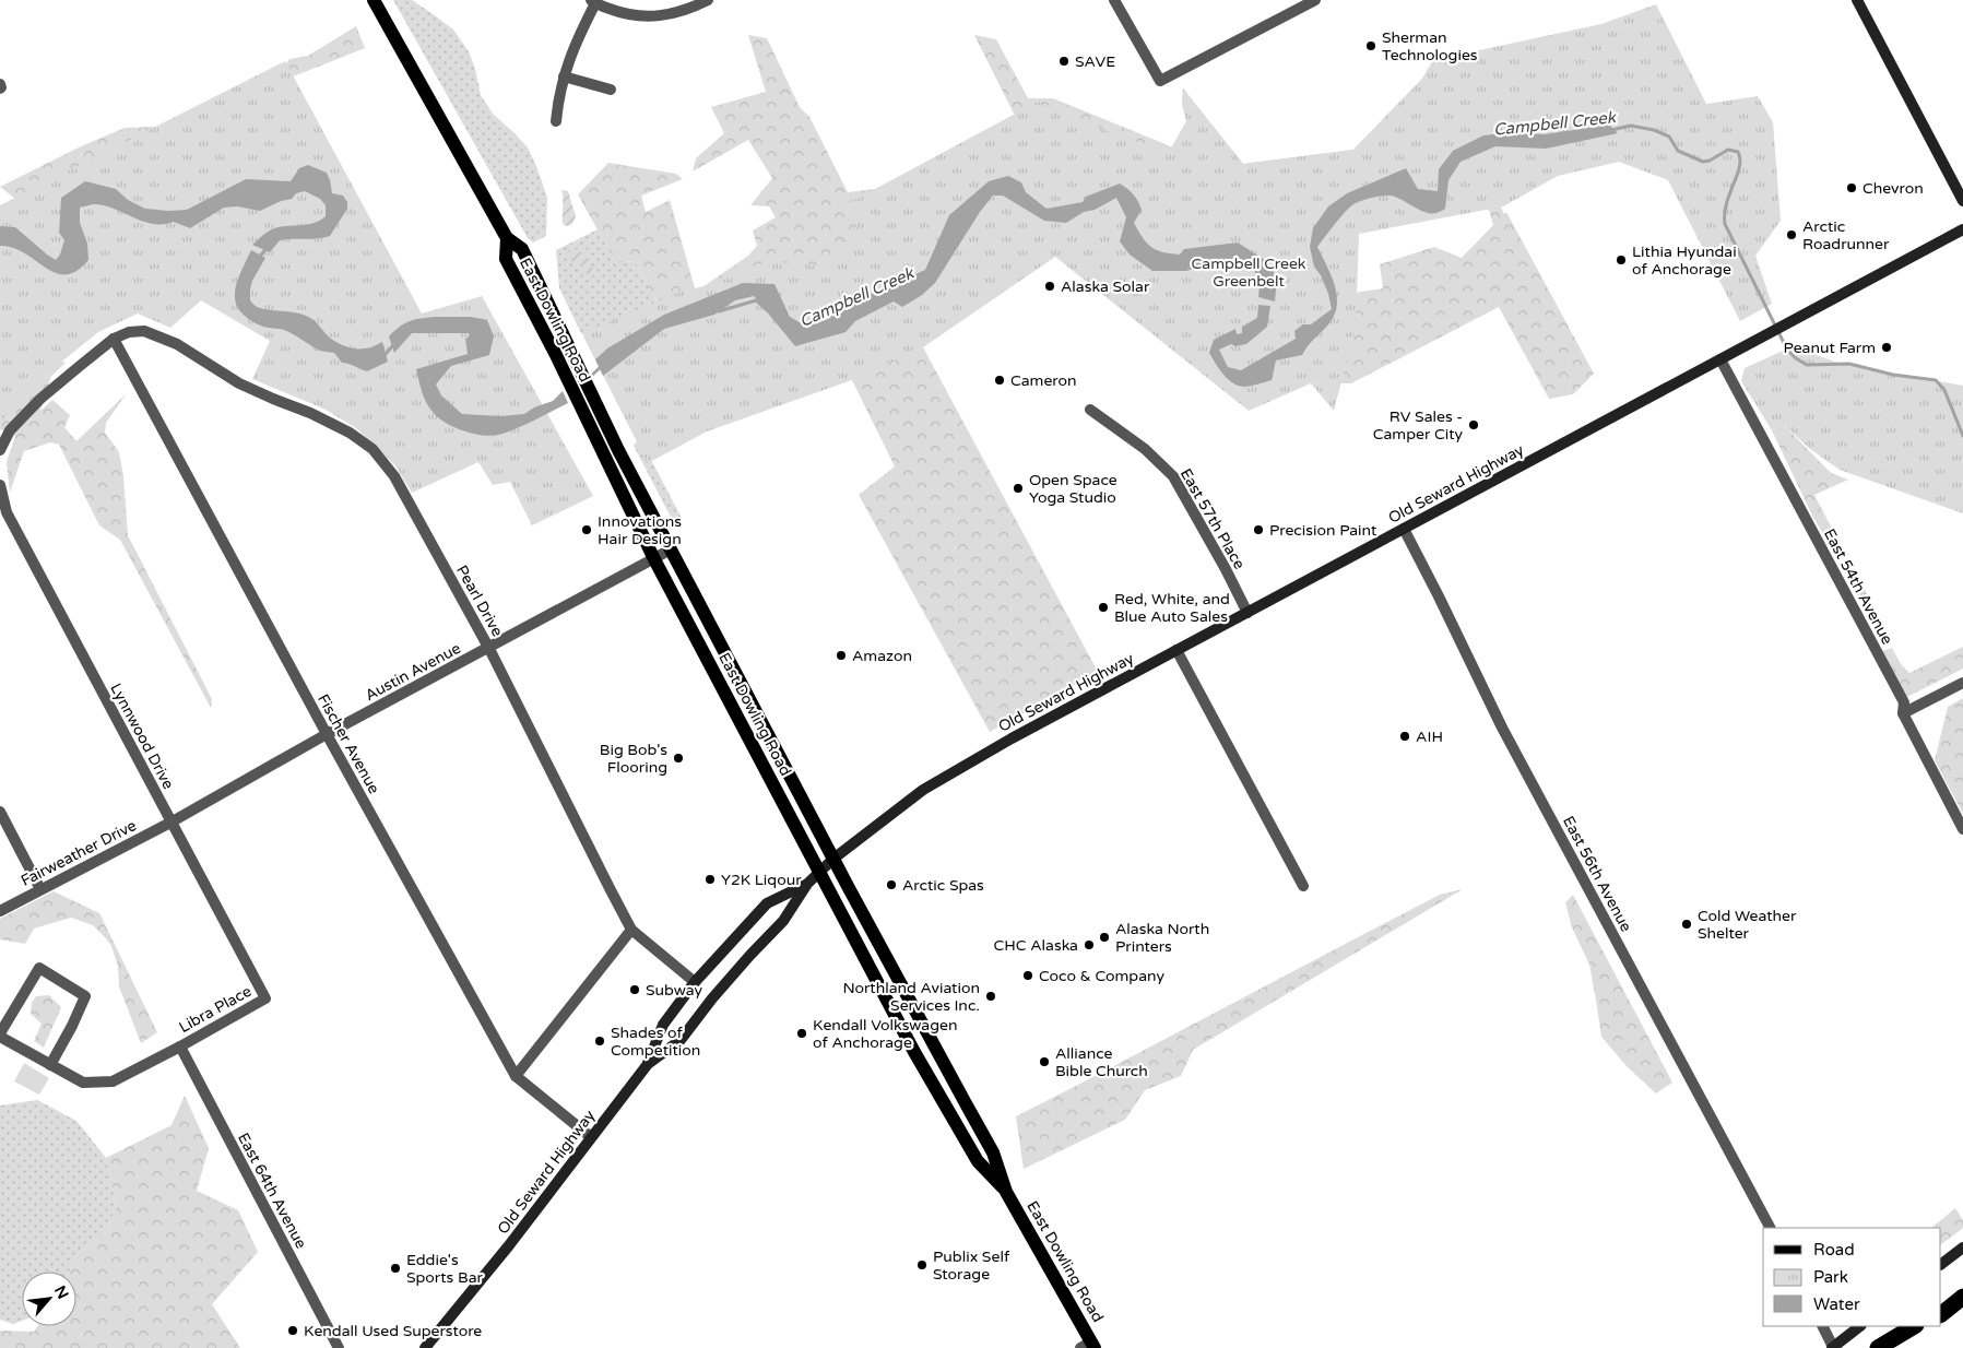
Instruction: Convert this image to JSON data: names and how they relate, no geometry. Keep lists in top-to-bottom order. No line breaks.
{"streets":{"main road":["East Dowling Road","Old Seward Highway"],"street":["East 57th Place","East 54th Avenue","Pearl Drive","Austin Avenue","Lynnwood Drive","Fischer Avenue","Fairweather Drive","East 56th Avenue","Libra Place","East 64th Avenue"]},"crossings":[["East Dowling Road","Old Seward Highway"],["East Dowling Road","Austin Avenue"],["Old Seward Highway","East 57th Place"],["Old Seward Highway","East 54th Avenue"],["Old Seward Highway","Pearl Drive"],["Old Seward Highway","Fischer Avenue"],["Old Seward Highway","East 56th Avenue"],["Pearl Drive","Austin Avenue"],["Pearl Drive","Fischer Avenue"],["Austin Avenue","Lynnwood Drive"],["Austin Avenue","Fischer Avenue"],["Austin Avenue","Fairweather Drive"],["Lynnwood Drive","Fairweather Drive"],["Lynnwood Drive","Libra Place"],["Libra Place","East 64th Avenue"]],"water":["Campbell Creek"],"parks":["Campbell Creek Greenbelt"],"places":["Sherman Technologies","SAVE","Chevron","Arctic Roadrunner","Lithia Hyundai of Anchorage","Alaska Solar","Peanut Farm","Cameron","RV Sales - Camper City","Open Space Yoga Studio","Innovations Hair Design","Precision Paint","Red, White, and Blue Auto Sales","Amazon","AIH","Big Bob's Flooring","Y2K Liqour","Arctic Spas","Cold Weather Shelter","Alaska North Printers","CHC Alaska","Coco & Company","Subway","Northland Aviation Services Inc.","Kendall Volkswagen of Anchorage","Shades of Competition","Alliance Bible Church","Publix Self Storage","Eddie's Sports Bar","Kendall Used Superstore"],"legend":["Road","Park","Water"],"north":"top right"}
